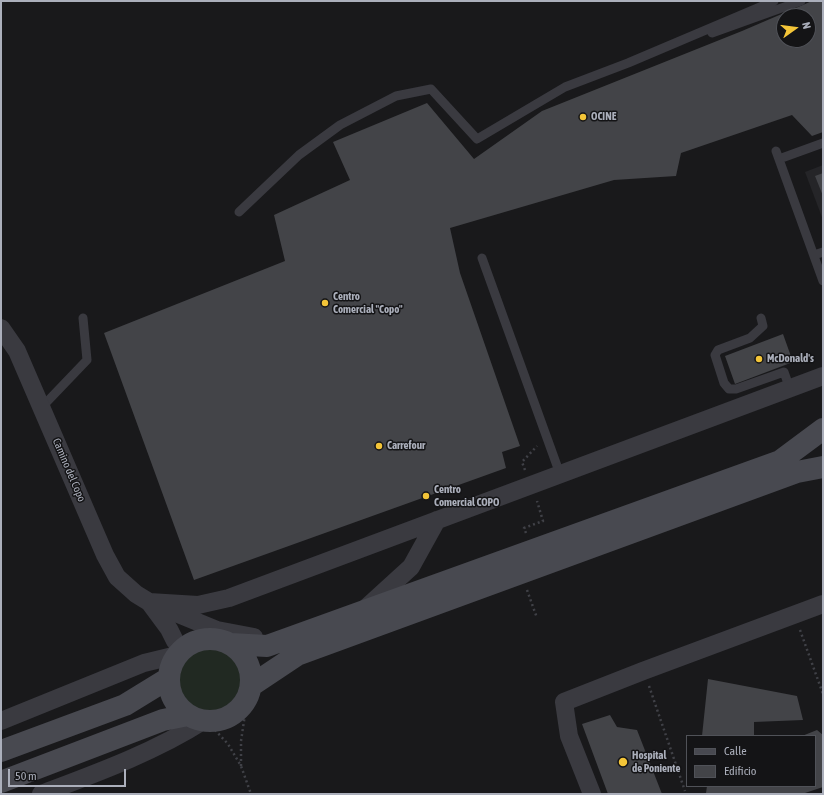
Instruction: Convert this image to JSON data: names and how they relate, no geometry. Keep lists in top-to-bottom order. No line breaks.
{"streets":{"street":["Camino del Copo"]},"places":["OCINE","Centro Comercial \"Copo\"","McDonald's","Carrefour","Centro Comercial COPO","Hospital de Poniente"],"legend":["Calle","Edificio"],"scale_bar":"50 m","north":"right"}
